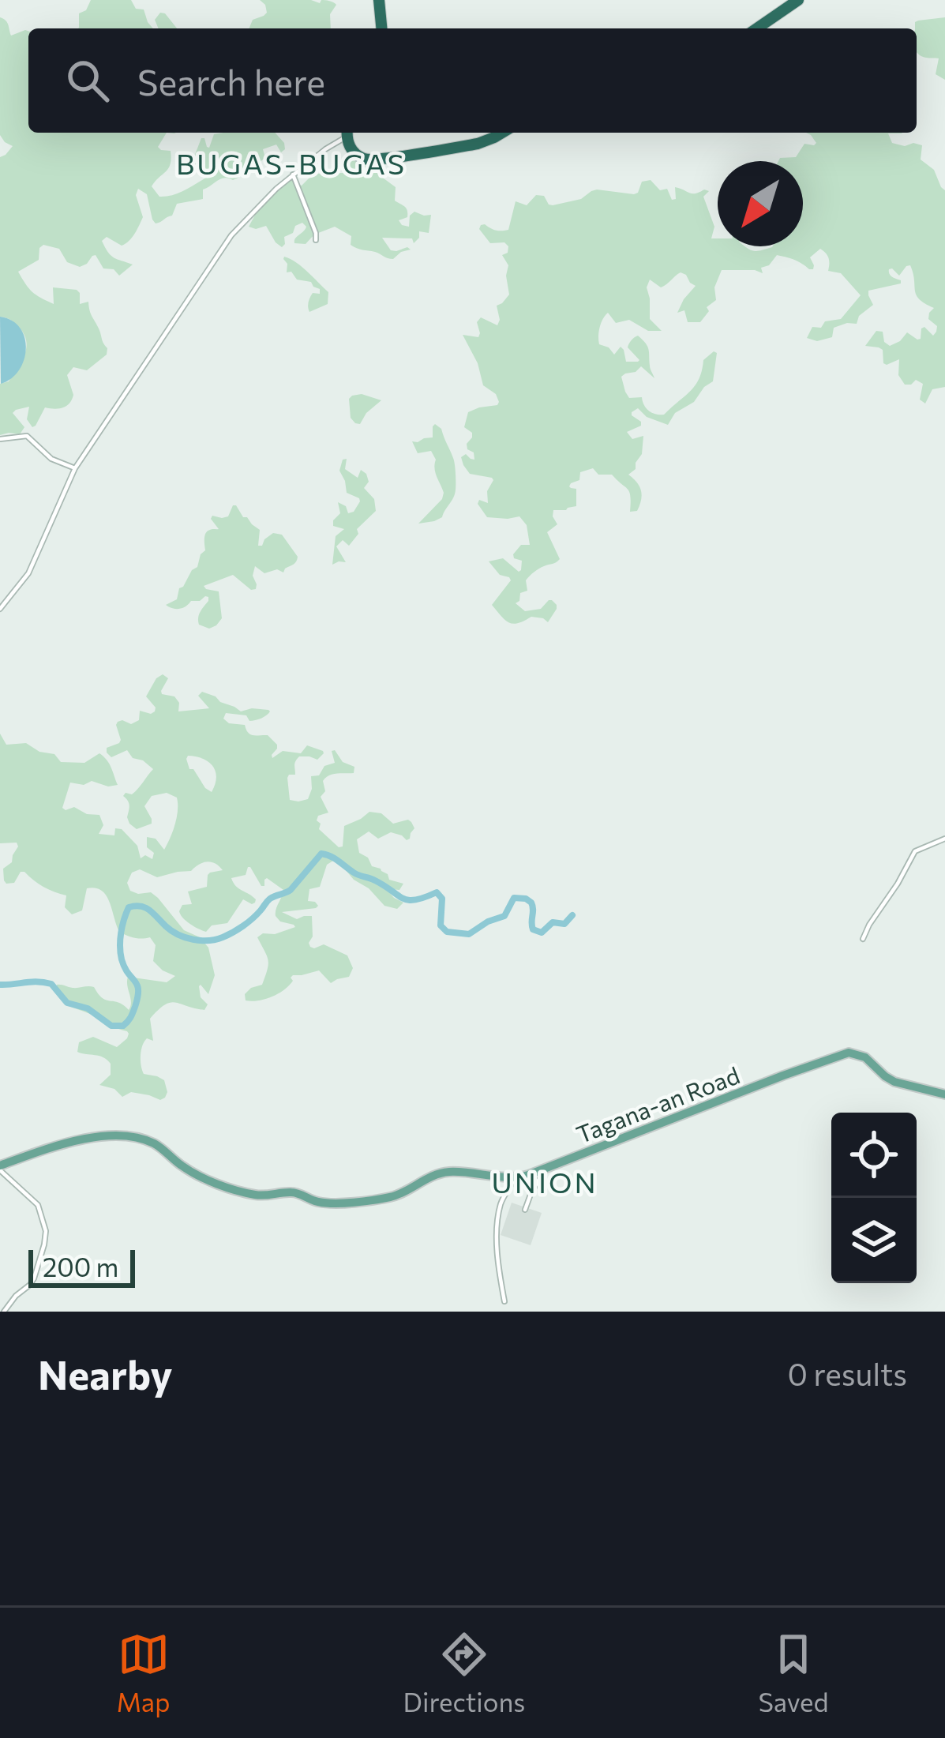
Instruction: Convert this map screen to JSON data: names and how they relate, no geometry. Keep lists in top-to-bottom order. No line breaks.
{"streets":{"main road":["Tagana-an Road"]},"districts":["BUGAS-BUGAS","UNION"],"scale_bar":"200 m","north":"bottom left","page":{"search":"Search here","scale":"200 m","heading":["Nearby","0 results"],"nav":["Map","Directions","Saved"]}}
